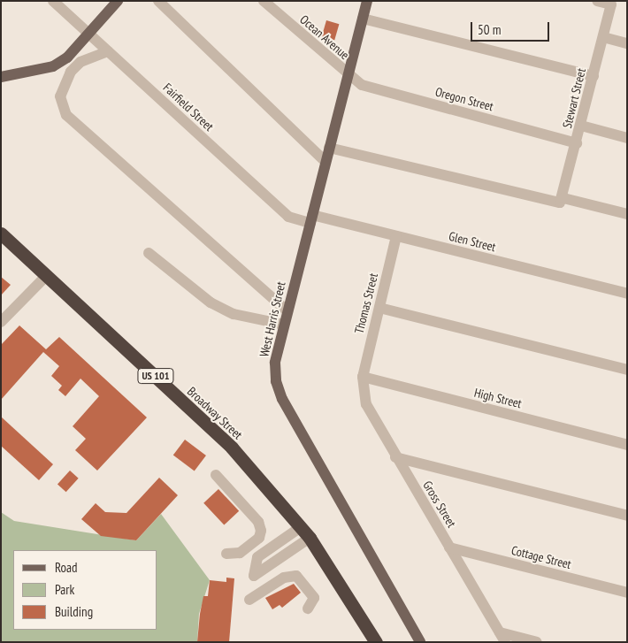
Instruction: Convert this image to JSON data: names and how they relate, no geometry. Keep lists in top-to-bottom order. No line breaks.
{"streets":{"highway":["US 101","Broadway Street"],"main road":["West Harris Street"],"street":["Ocean Avenue","Stewart Street","Oregon Street","Fairfield Street","Glen Street","Thomas Street","High Street","Gross Street","Cottage Street"]},"crossings":[["Ocean Avenue","Oregon Street"],["Ocean Avenue","West Harris Street"],["Stewart Street","Oregon Street"],["Oregon Street","West Harris Street"],["Fairfield Street","Glen Street"],["Fairfield Street","West Harris Street"],["Glen Street","Thomas Street"],["Glen Street","West Harris Street"],["Thomas Street","High Street"],["Thomas Street","Gross Street"],["High Street","Gross Street"],["Gross Street","Cottage Street"]],"legend":["Road","Park","Building"],"scale_bar":"50 m"}
